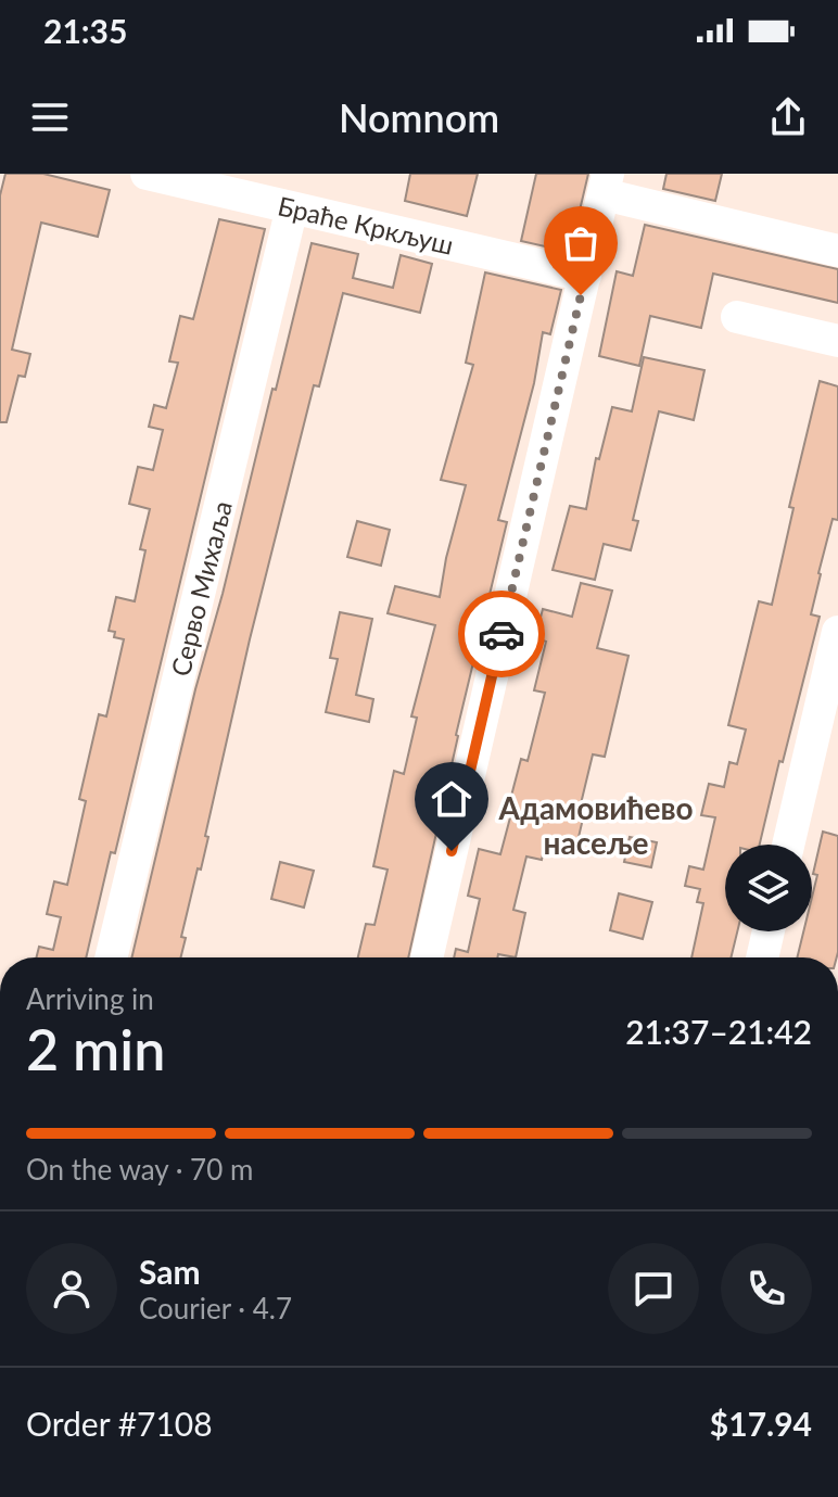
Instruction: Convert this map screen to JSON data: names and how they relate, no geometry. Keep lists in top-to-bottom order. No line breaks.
{"streets":{"street":["Браће Кркљуш","Серво Михаља"]},"crossings":[["Браће Кркљуш","Серво Михаља"]],"districts":["Адамовићево насеље"],"page":{"status":"21:35","header":"Nomnom","heading":["2 min","Arriving in","21:37–21:42"],"panel":["Sam","Courier · 4.7","Order #7108","$17.94"],"bar":"On the way · 70 m"}}
